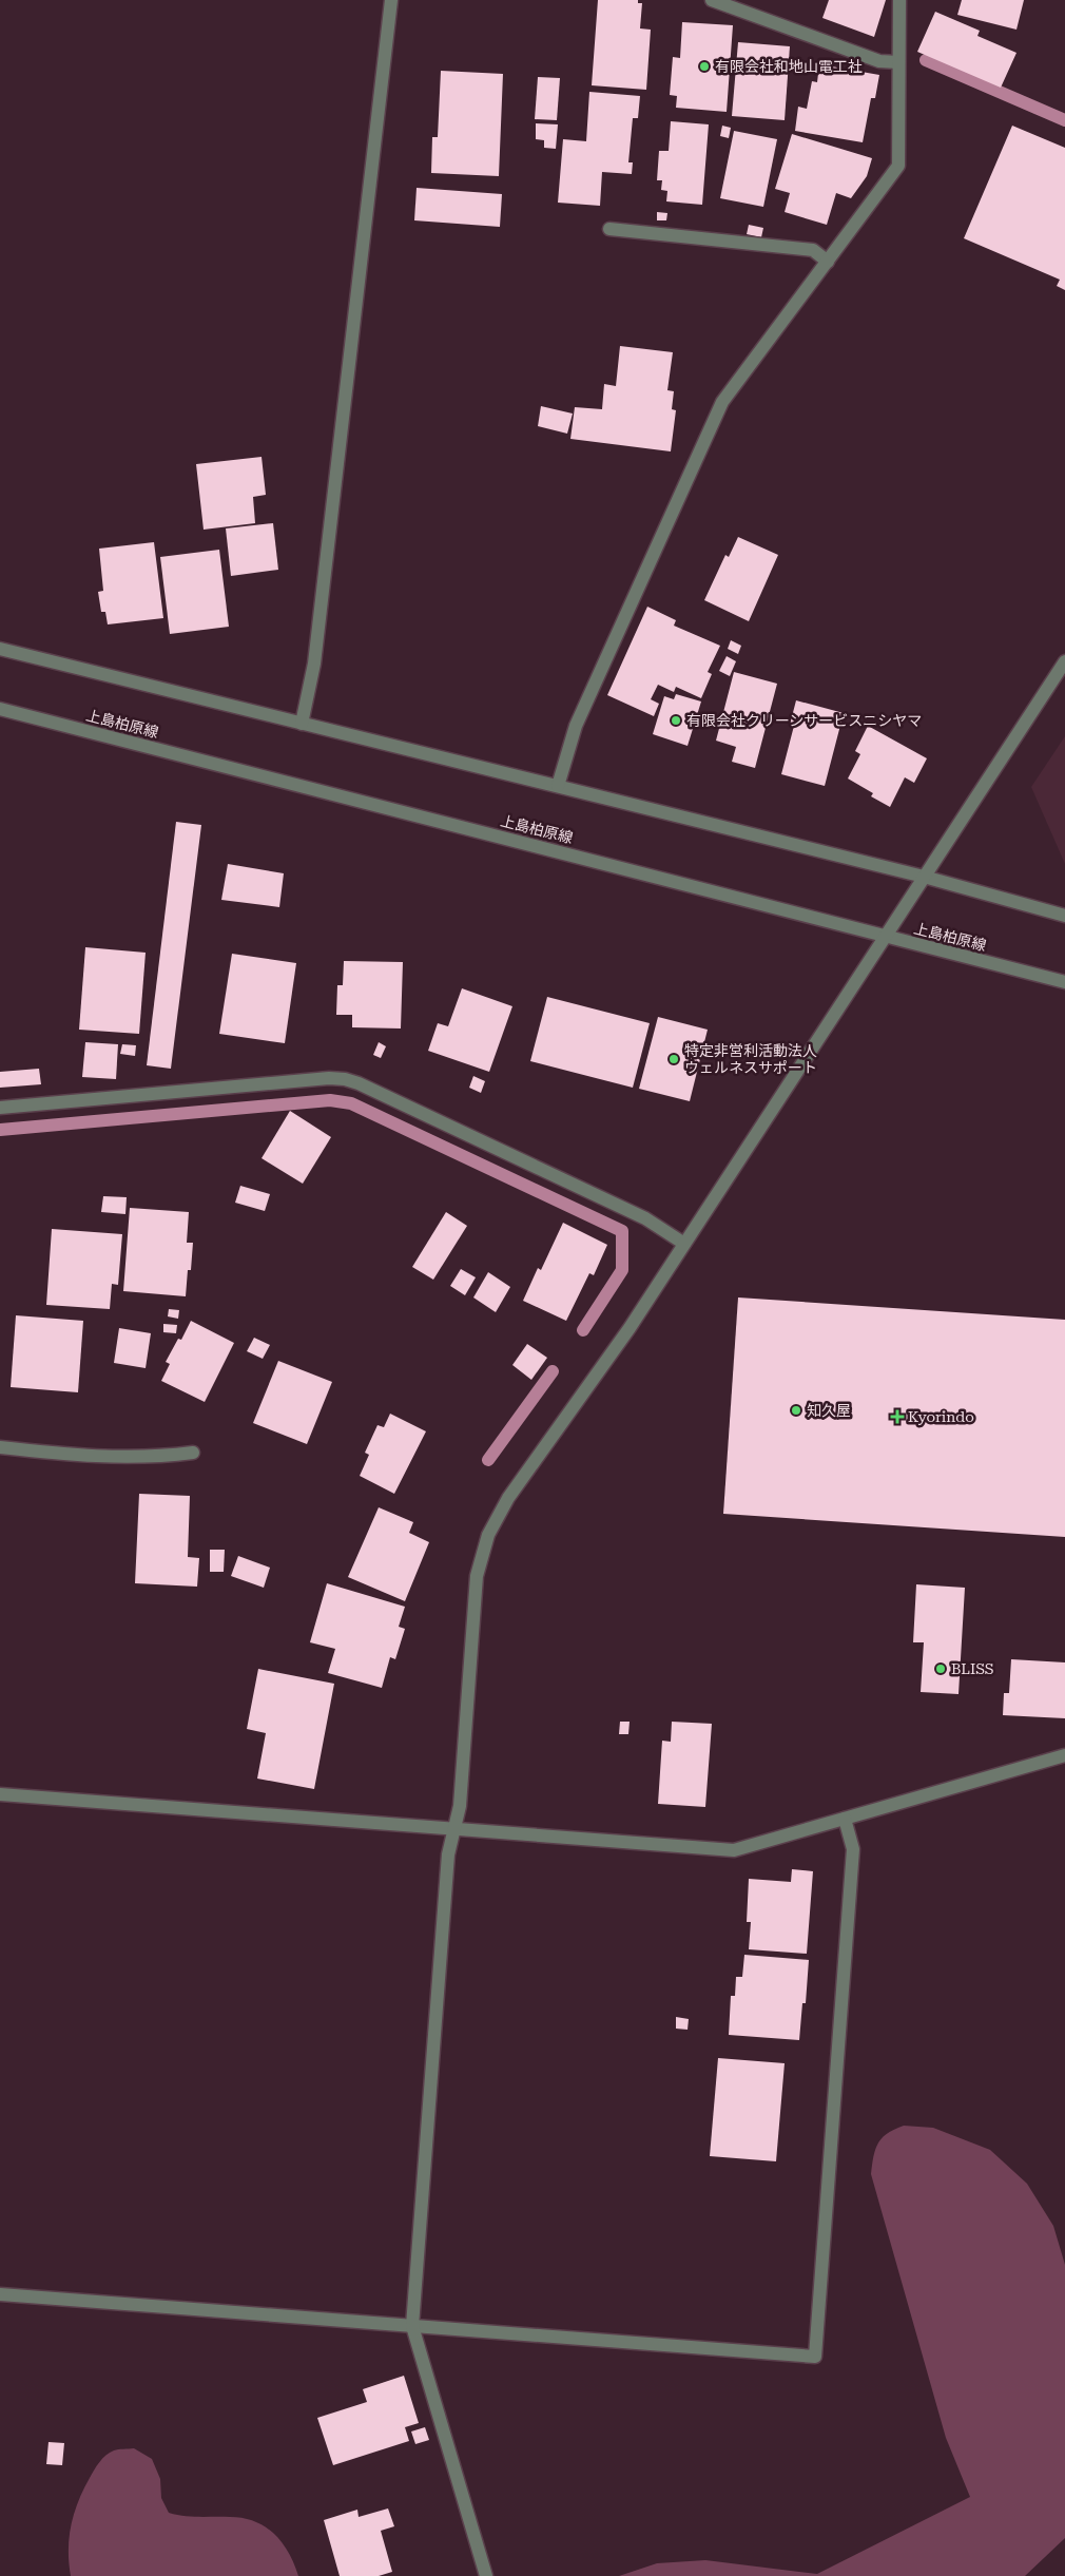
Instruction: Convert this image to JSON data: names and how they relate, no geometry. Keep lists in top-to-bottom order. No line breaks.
{"streets":{"street":["上島柏原線"]},"places":{"other":["有限会社和地山電工社","有限会社クリーンサービスニシヤマ","特定非営利活動法人 ウェルネスサポート","知久屋","BLISS"],"health":["Kyorindo"]}}
